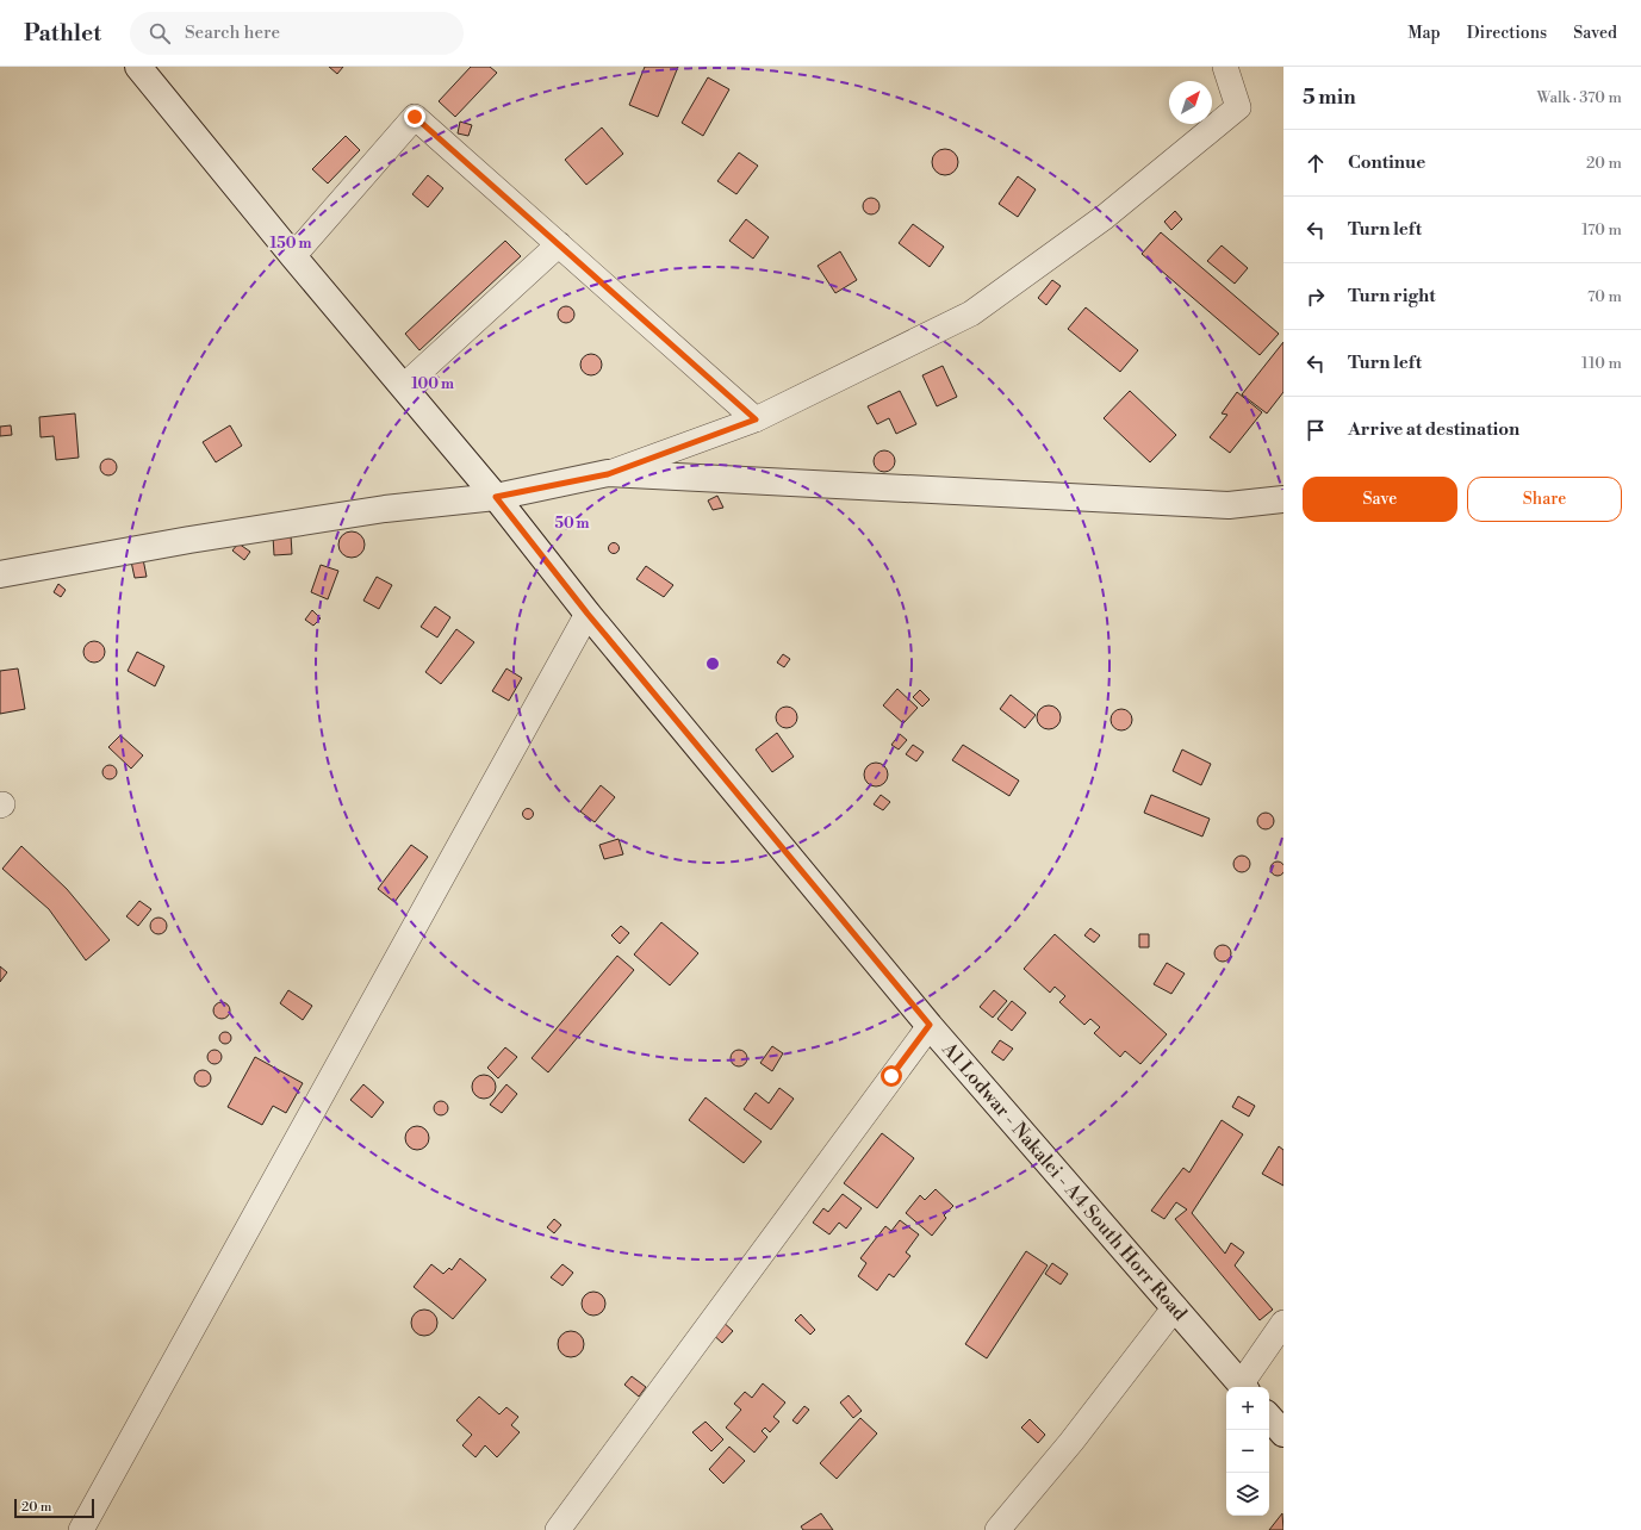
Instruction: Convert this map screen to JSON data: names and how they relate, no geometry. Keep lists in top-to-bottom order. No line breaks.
{"streets":{"main road":["A1 Lodwar - Nakalei - A4 South Horr Road"]},"scale_bar":"20 m","north":"top right","page":{"header":"Pathlet","search":"Search here","nav":["Map","Directions","Saved"],"heading":["5 min","Walk · 370 m"],"list":[["Continue","20 m"],["Turn left","170 m"],["Turn right","70 m"],["Turn left","110 m"],"Arrive at destination"],"buttons":["Save","Share"],"map_buttons":["+","−"],"scale":"20 m"},"rings":["150 m","100 m","50 m"]}
